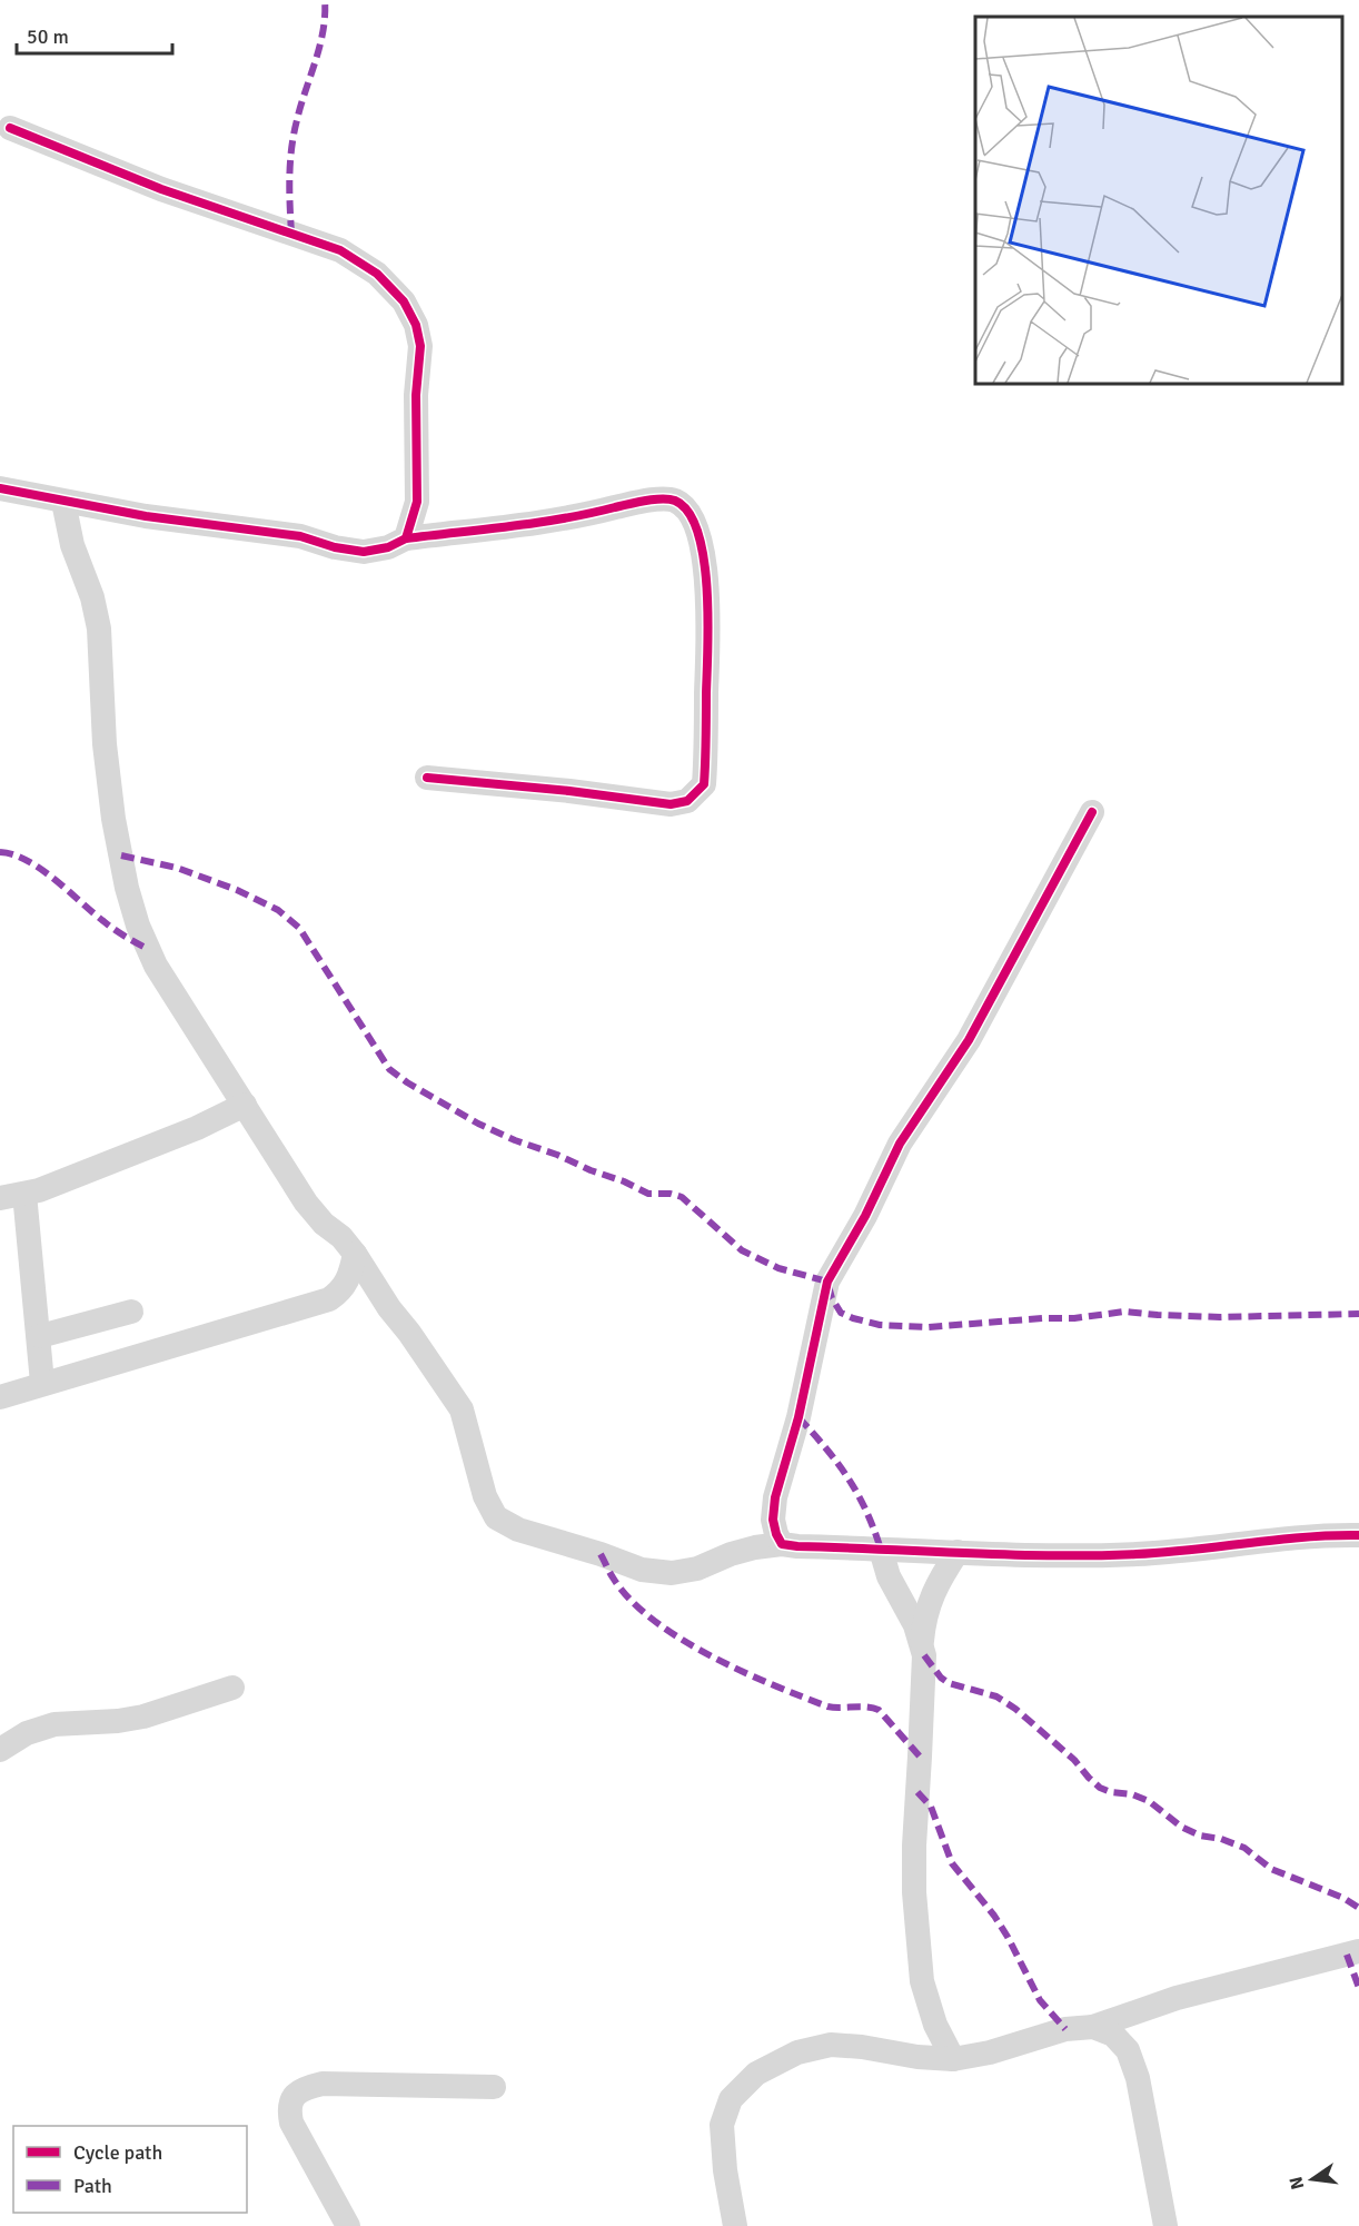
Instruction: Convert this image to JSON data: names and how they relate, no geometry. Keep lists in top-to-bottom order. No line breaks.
{"legend":["Cycle path","Path"],"scale_bar":"50 m","north":"left"}
